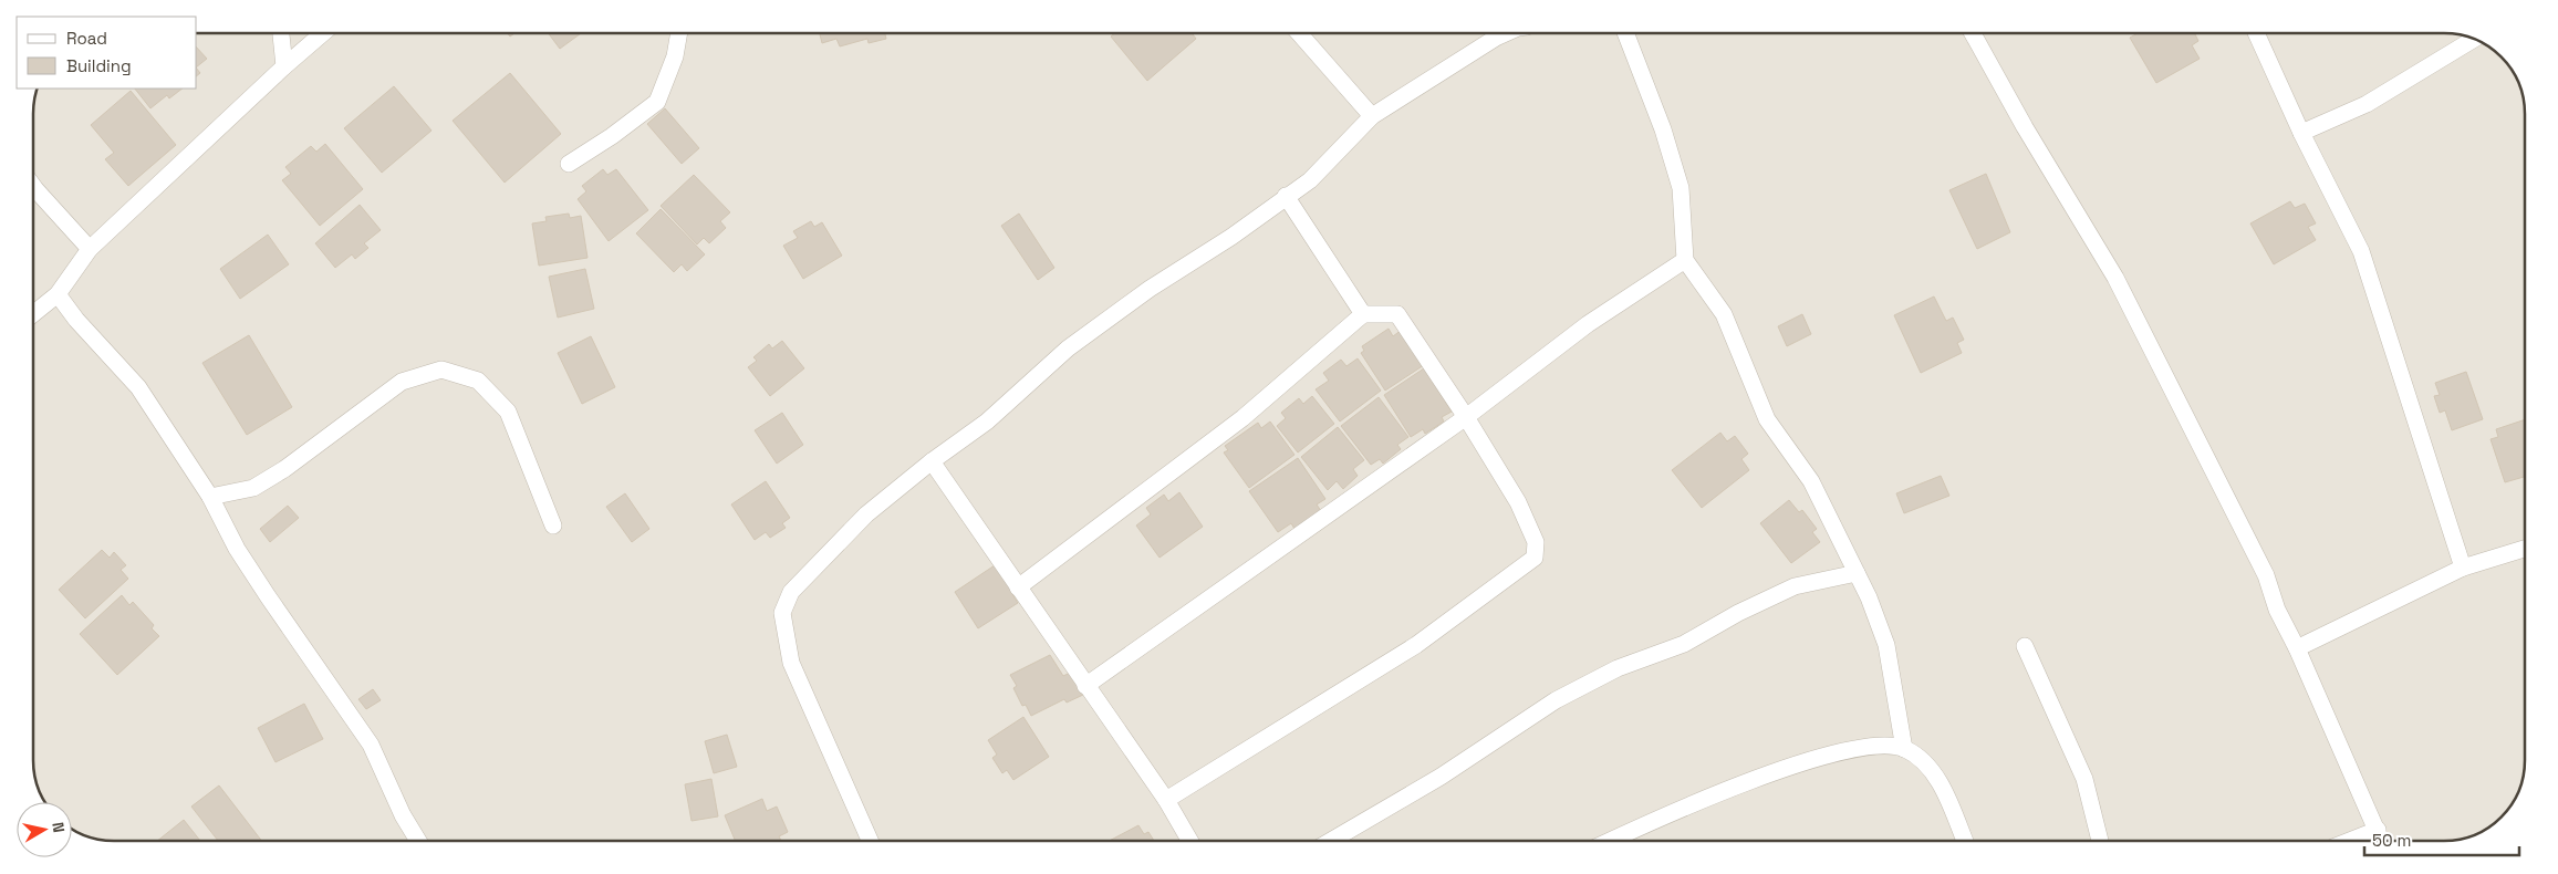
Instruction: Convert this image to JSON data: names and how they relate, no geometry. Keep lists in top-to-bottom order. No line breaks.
{"legend":["Road","Building"],"scale_bar":"50 m","north":"right"}
